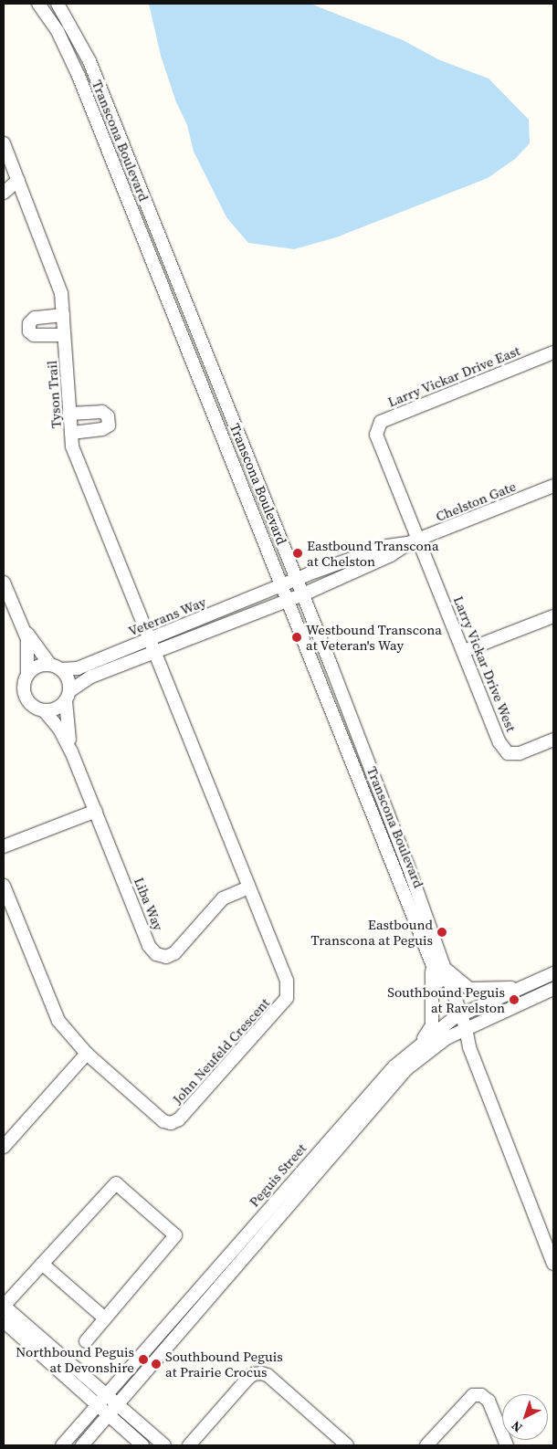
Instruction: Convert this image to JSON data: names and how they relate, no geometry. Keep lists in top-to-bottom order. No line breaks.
{"streets":{"street":["Transcona Boulevard","Larry Vickar Drive East","Tyson Trail","Chelston Gate","Veterans Way","Larry Vickar Drive West","Liba Way","John Neufeld Crescent","Peguis Street"]},"crossings":[["Transcona Boulevard","Chelston Gate"],["Transcona Boulevard","Veterans Way"],["Transcona Boulevard","Peguis Street"],["Larry Vickar Drive East","Chelston Gate"],["Larry Vickar Drive East","Larry Vickar Drive West"],["Tyson Trail","Veterans Way"],["Tyson Trail","John Neufeld Crescent"],["Chelston Gate","Veterans Way"],["Chelston Gate","Larry Vickar Drive West"],["Veterans Way","Liba Way"],["Veterans Way","John Neufeld Crescent"],["Liba Way","John Neufeld Crescent"]],"places":["Eastbound Transcona at Chelston","Westbound Transcona at Veteran's Way","Eastbound Transcona at Peguis","Southbound Peguis at Ravelston","Northbound Peguis at Devonshire","Southbound Peguis at Prairie Crocus"],"north":"bottom left"}
